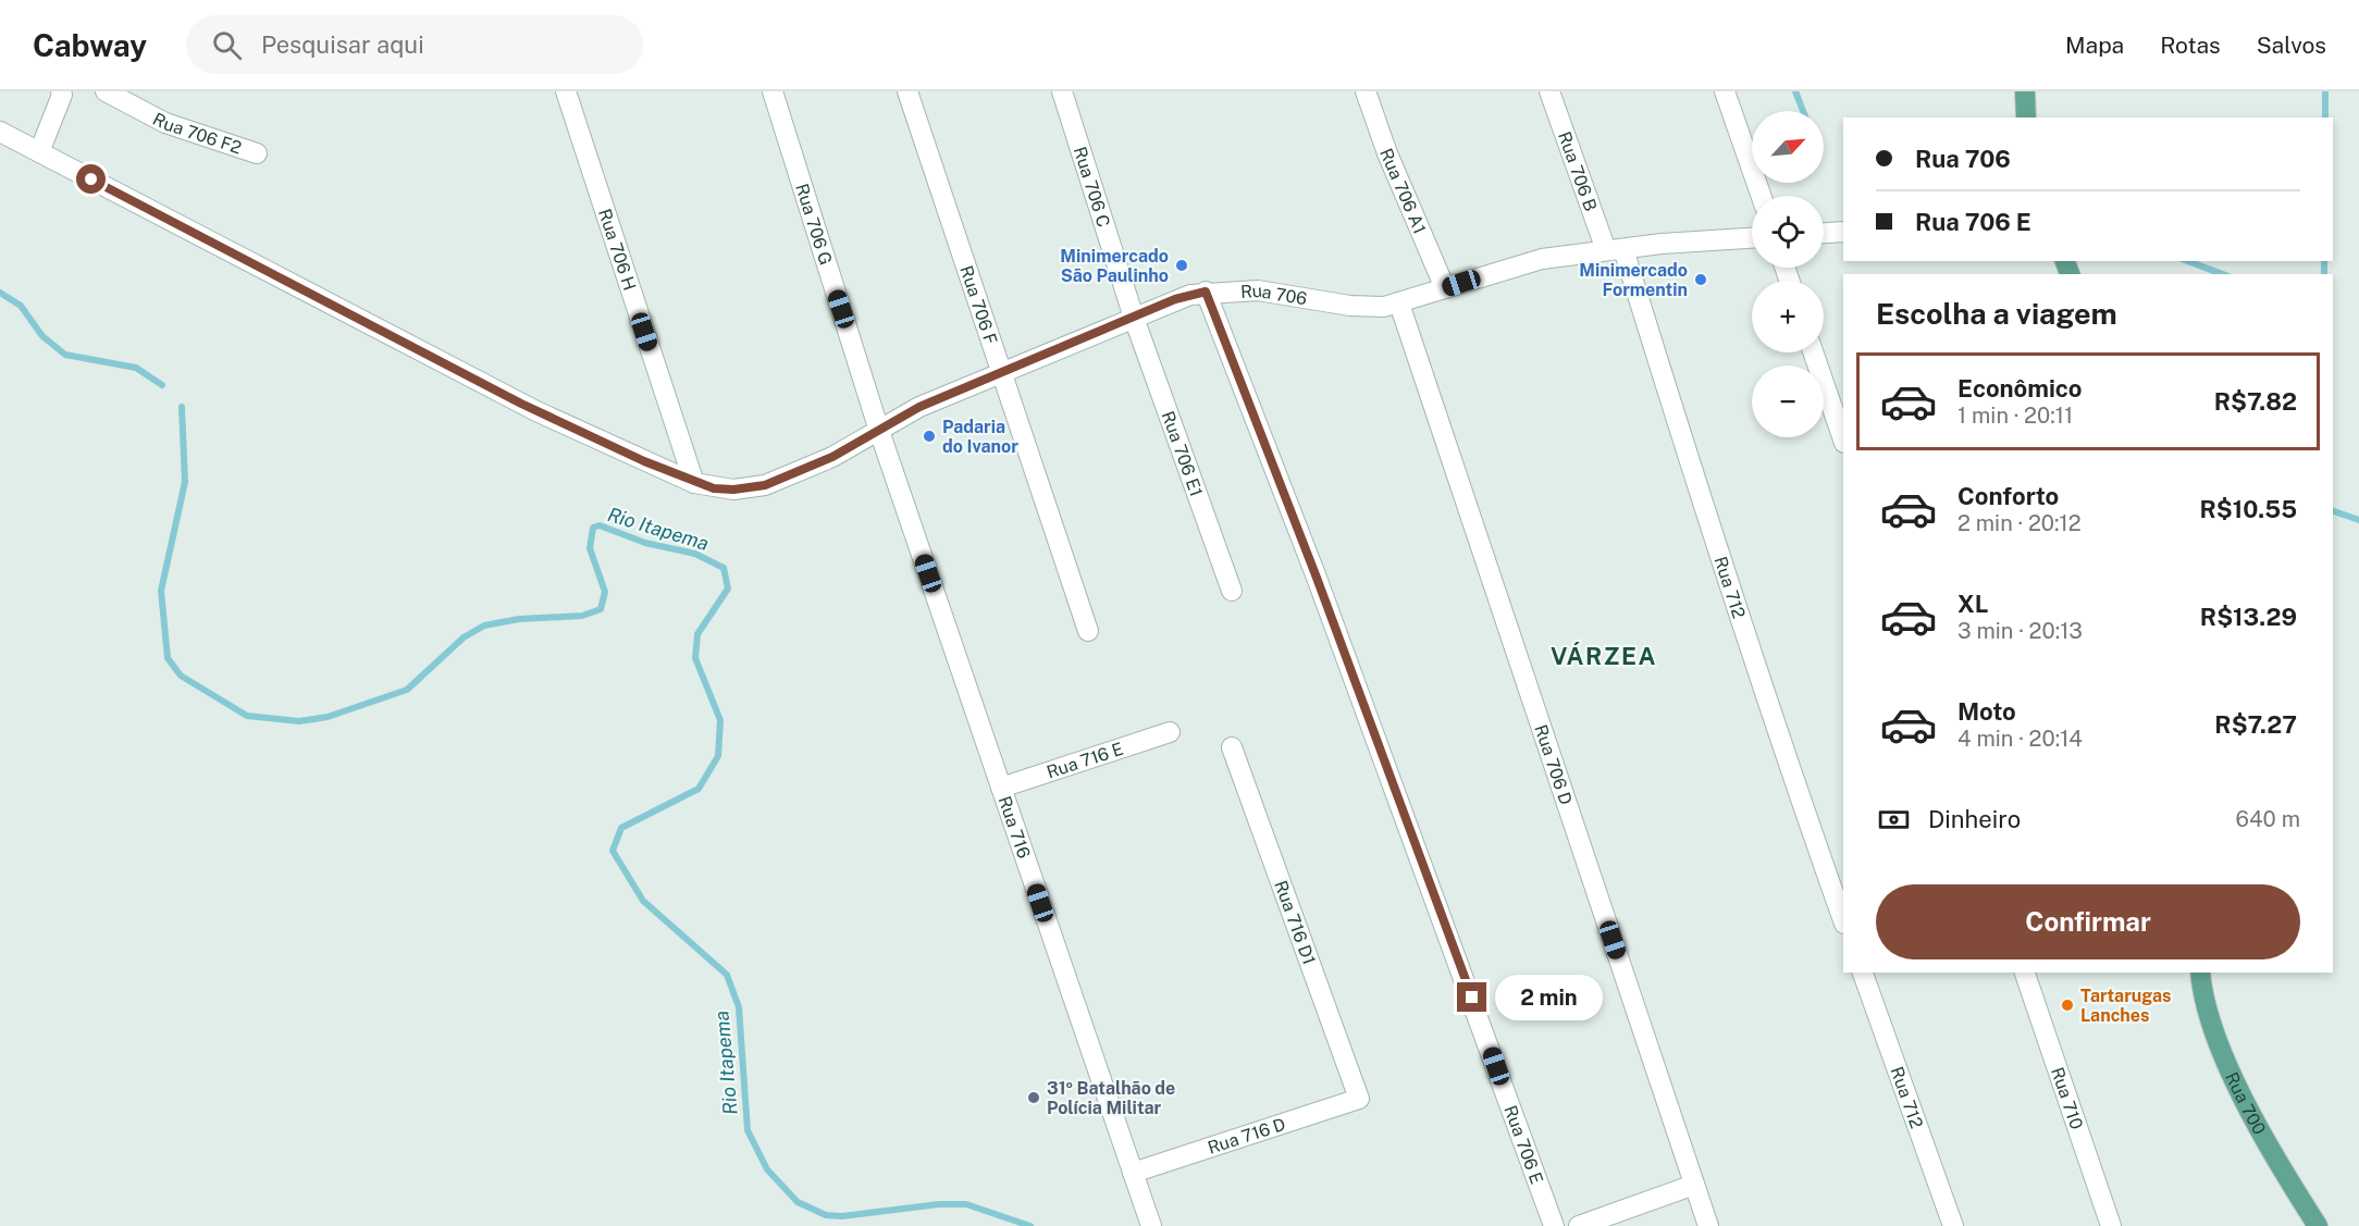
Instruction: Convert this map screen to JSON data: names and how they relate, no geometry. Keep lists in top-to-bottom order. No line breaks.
{"streets":{"main road":["Rua 700"],"street":["Rua 706 F2","Rua 706 B","Rua 706 C","Rua 706 A1","Rua 706 G","Rua 706 H","Rua 706","Rua 706 F","Rua 706 E1","Rua 712","Rua 716 E","Rua 706 D","Rua 716","Rua 716 D1","Rua 710","Rua 716 D","Rua 706 E"]},"crossings":[["Rua 706 B","Rua 706"],["Rua 706 B","Rua 712"],["Rua 706 C","Rua 706"],["Rua 706 C","Rua 706 E1"],["Rua 706 A1","Rua 706"],["Rua 706 G","Rua 706"],["Rua 706 G","Rua 716"],["Rua 706 H","Rua 706"],["Rua 706","Rua 706 F"],["Rua 706","Rua 706 E1"],["Rua 706","Rua 712"],["Rua 706","Rua 706 D"],["Rua 706","Rua 716"],["Rua 706","Rua 706 E"],["Rua 716 E","Rua 716"],["Rua 716","Rua 716 D"],["Rua 716 D1","Rua 716 D"]],"districts":["VÁRZEA"],"water":["Rio Itapema"],"places":["Minimercado São Paulinho","Minimercado Formentin","Padaria do Ivanor","Tartarugas Lanches","31º Batalhão de Polícia Militar"],"north":"top right","page":{"header":"Cabway","search":"Pesquisar aqui","nav":["Mapa","Rotas","Salvos"],"map_buttons":["+","−"],"banner":["Rua 706","Rua 706 E"],"heading":"Escolha a viagem","list":[{"name":"Econômico","note":"1 min · 20:11","value":"R$7.82"},{"name":"Conforto","note":"2 min · 20:12","value":"R$10.55"},{"name":"XL","note":"3 min · 20:13","value":"R$13.29"},{"name":"Moto","note":"4 min · 20:14","value":"R$7.27"}],"pay":["Dinheiro","640 m"],"buttons":"Confirmar","bubble":"2 min"}}
